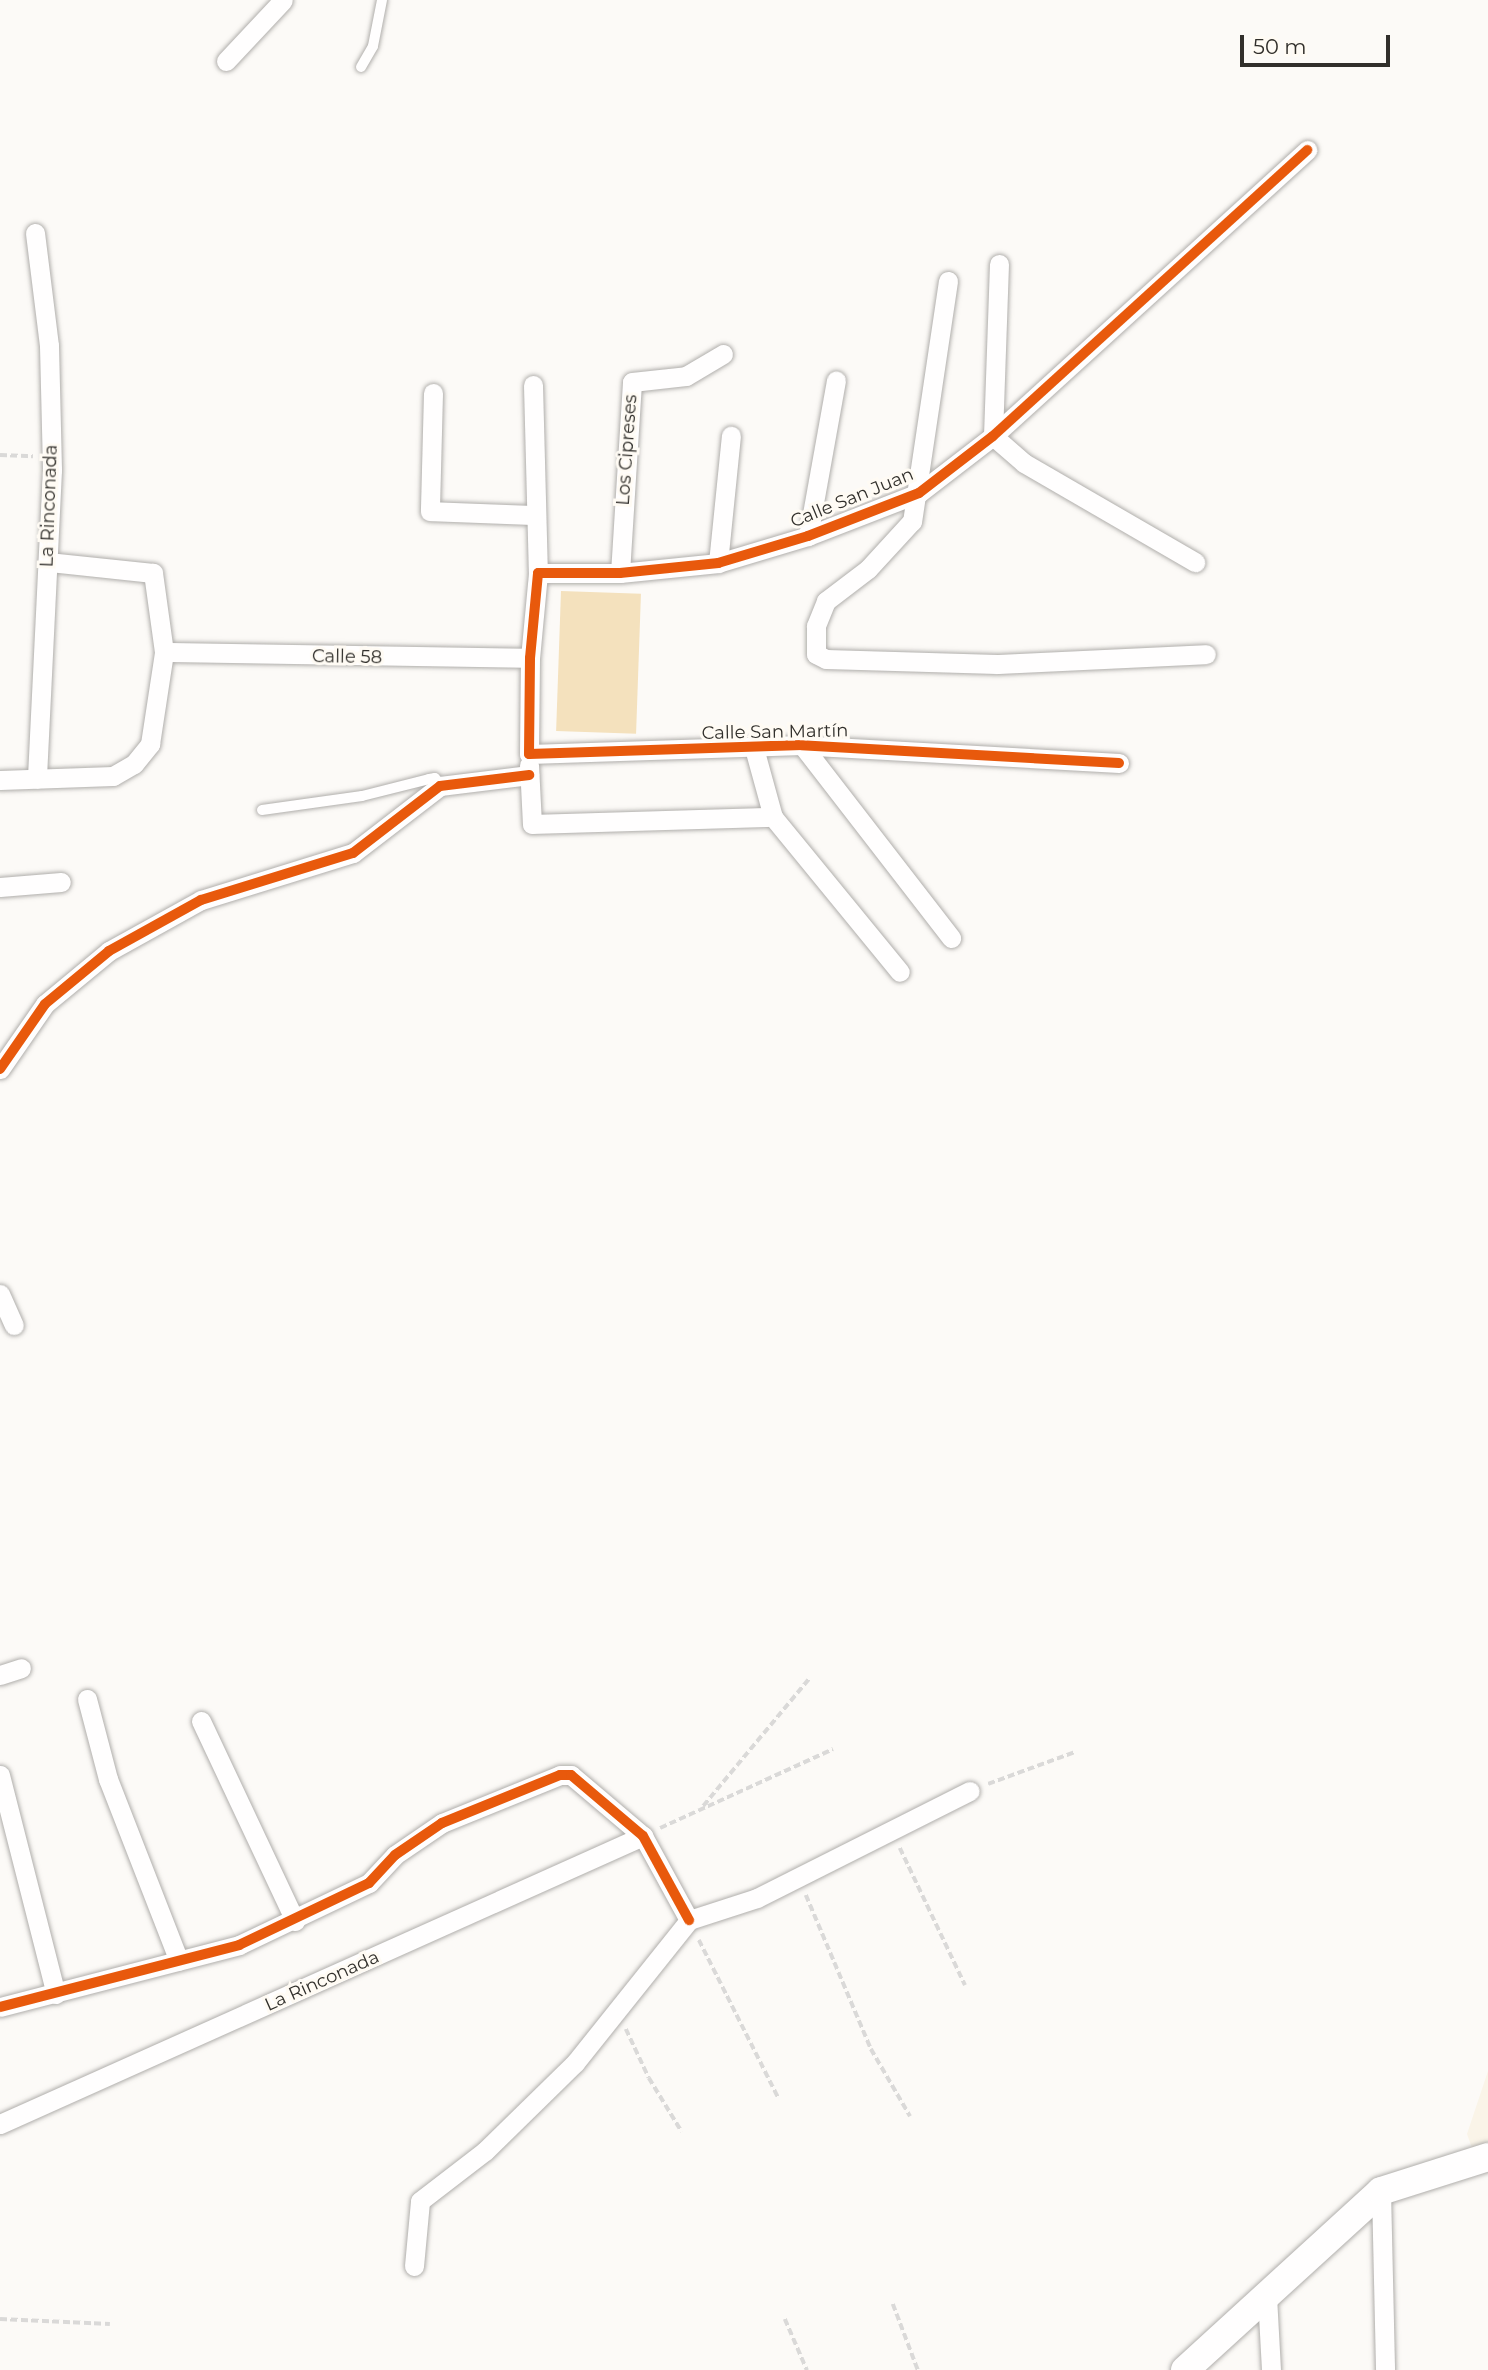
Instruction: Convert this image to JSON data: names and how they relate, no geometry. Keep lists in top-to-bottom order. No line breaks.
{"streets":{"street":["Los Cipreses","Calle San Juan","La Rinconada","Calle 58","Calle San Martín"]},"crossings":[["Los Cipreses","Calle San Juan"]],"scale_bar":"50 m"}
